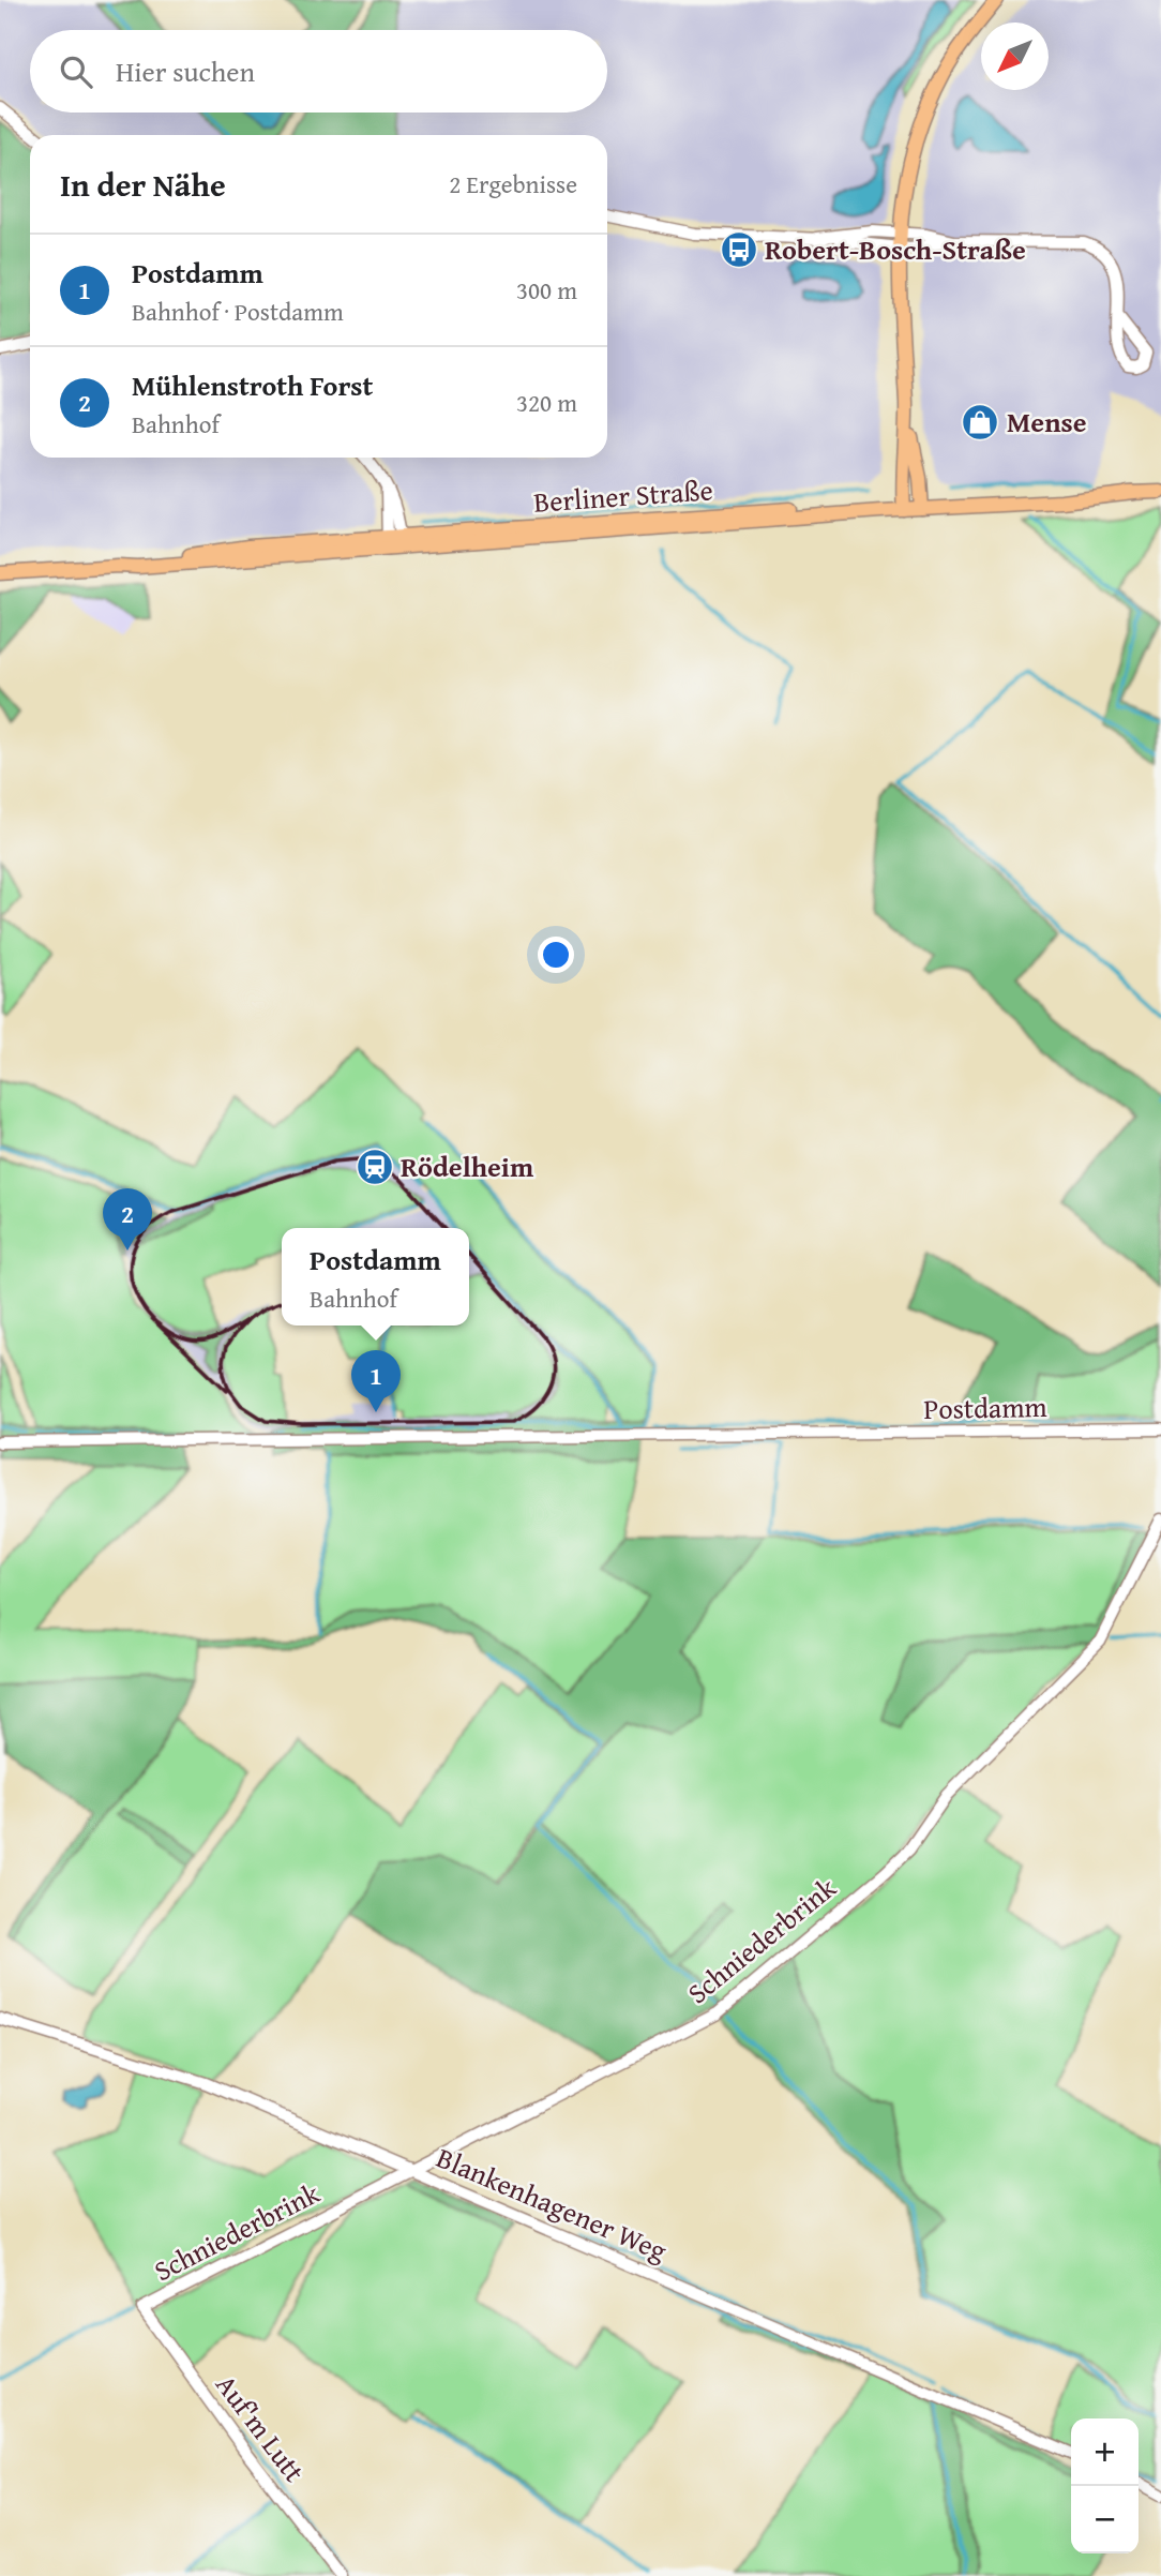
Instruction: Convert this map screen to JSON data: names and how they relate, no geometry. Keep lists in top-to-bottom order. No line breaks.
{"streets":{"main road":["Berliner Straße"],"street":["Postdamm","Schniederbrink","Blankenhagener Weg","Auf'm Lutt"]},"crossings":[["Schniederbrink","Blankenhagener Weg"],["Schniederbrink","Auf'm Lutt"]],"places":{"bus stop":["Robert-Bosch-Straße"],"shop":["Mense"],"station":["Rödelheim"]},"north":"bottom left","page":{"search":"Hier suchen","heading":["In der Nähe","2 Ergebnisse"],"list":[{"mark":"1","name":"Postdamm","note":"Bahnhof · Postdamm","value":"300 m"},{"mark":"2","name":"Mühlenstroth Forst","note":"Bahnhof","value":"320 m"}],"pins":["2","1"],"popup":["Postdamm","Bahnhof"],"map_buttons":["+","−"]}}
